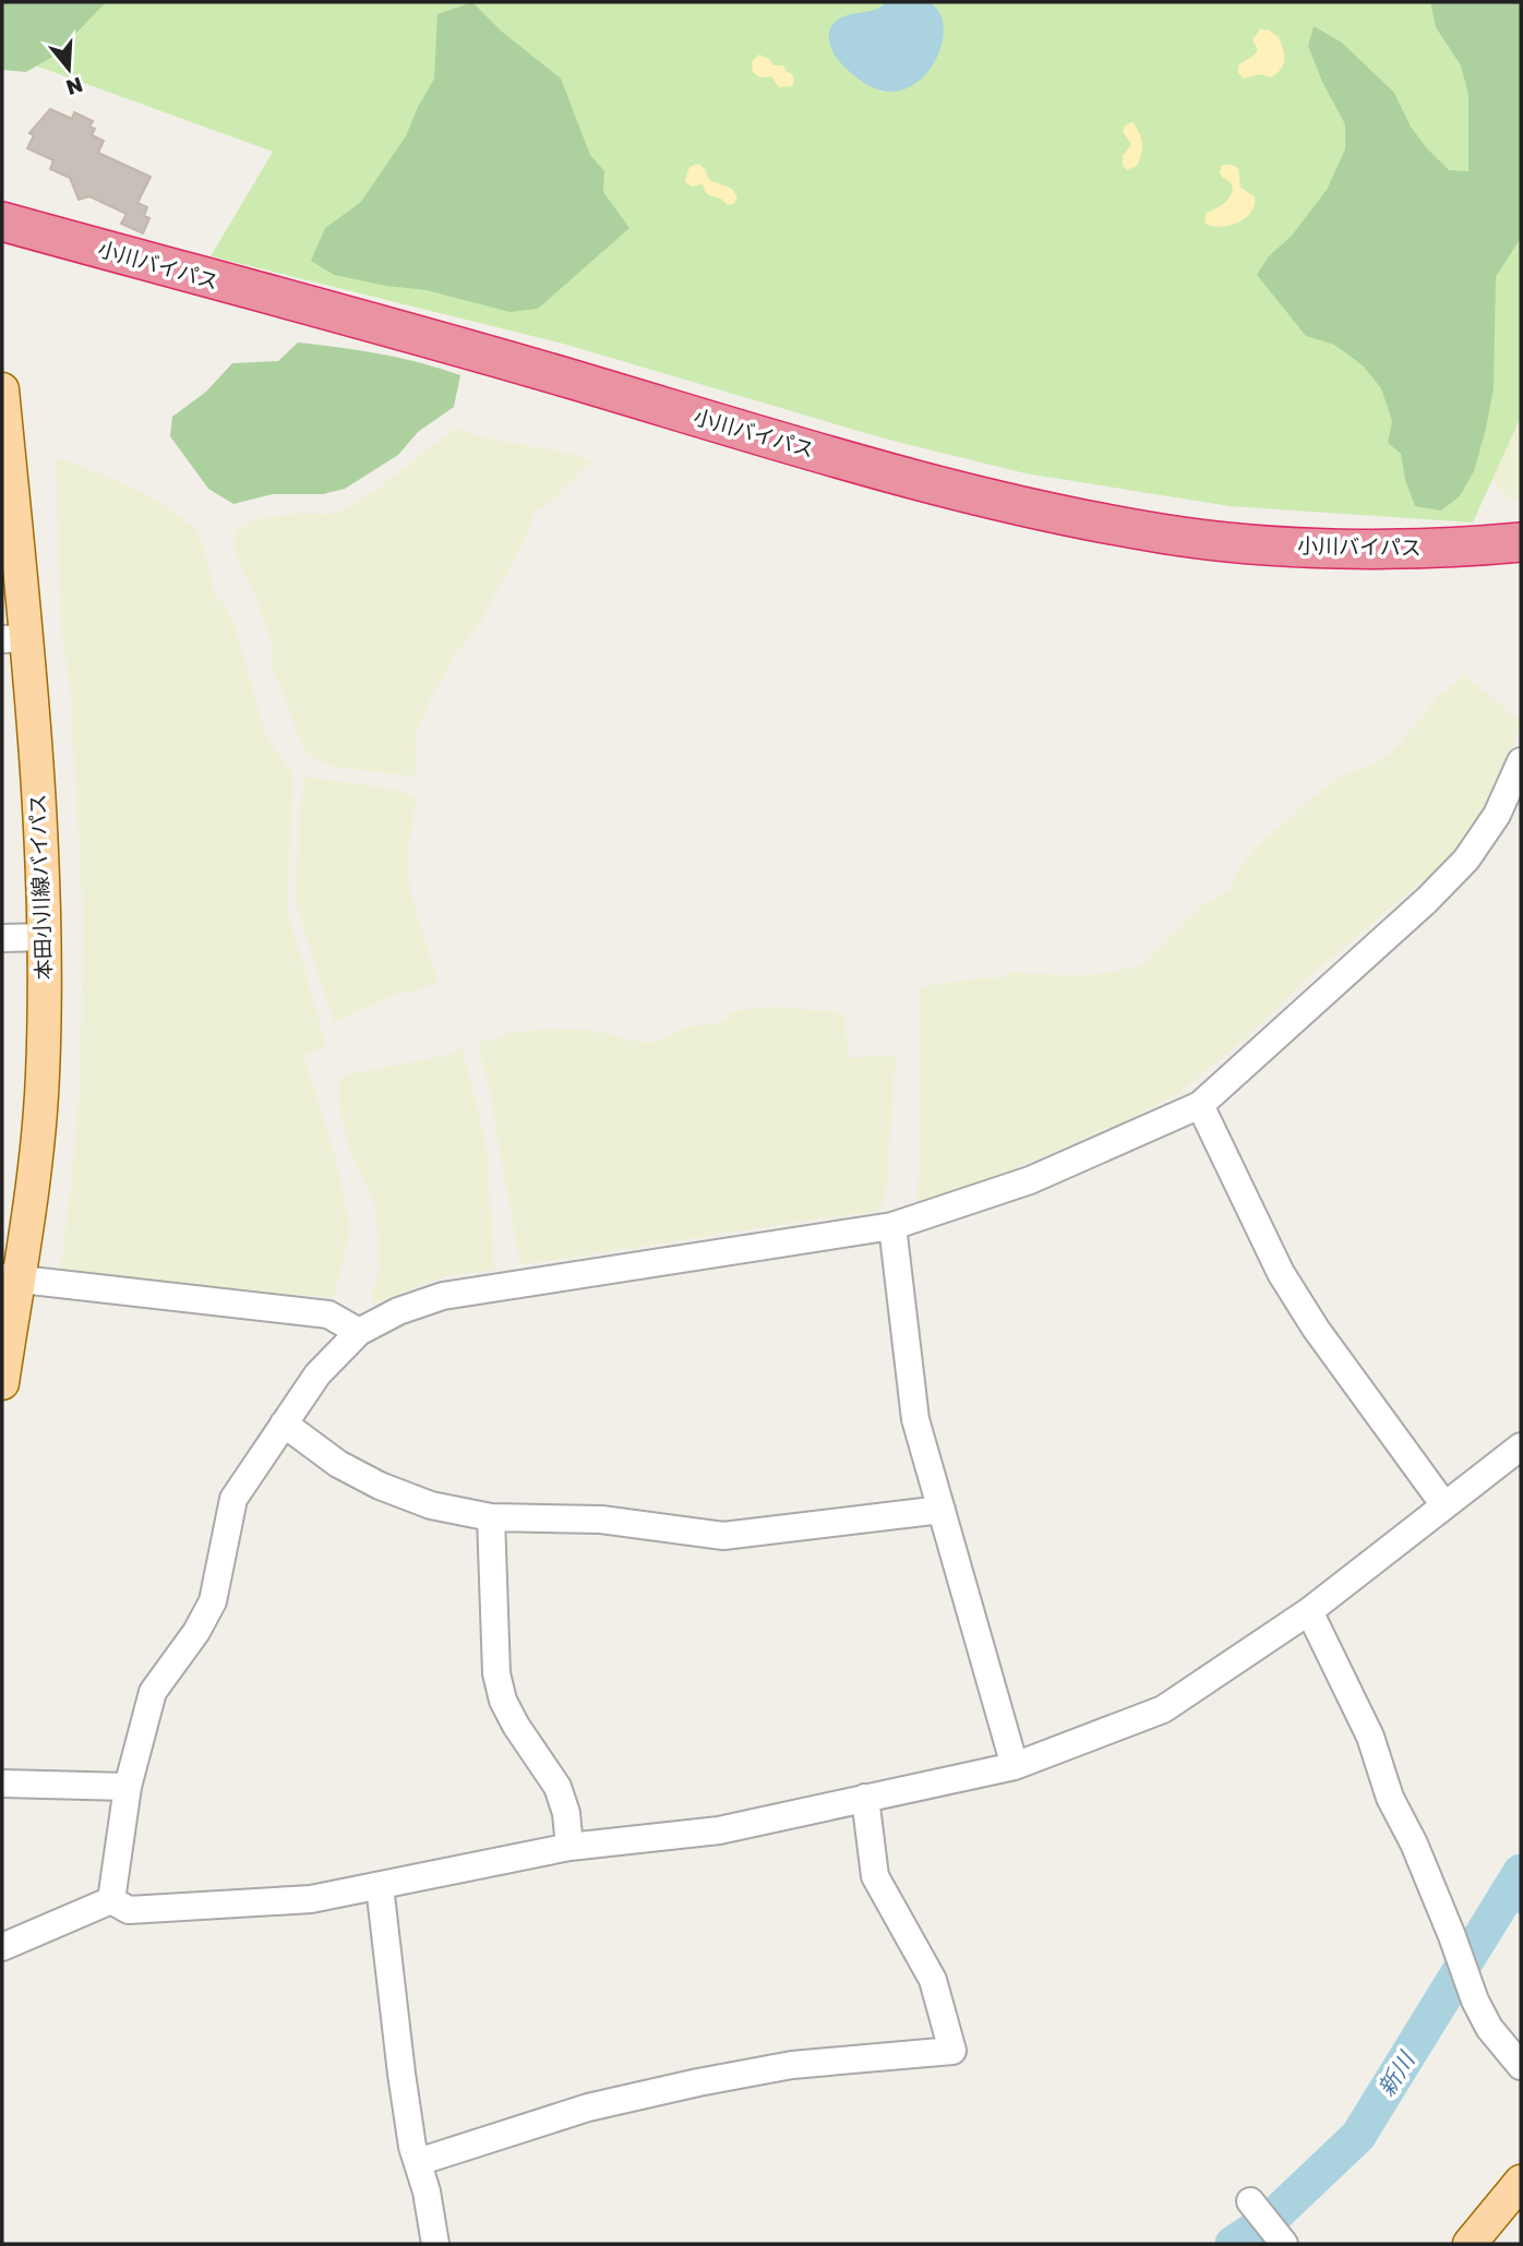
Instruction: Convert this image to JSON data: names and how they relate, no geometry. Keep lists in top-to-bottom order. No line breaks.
{"streets":{"highway":["小川バイパス"],"main road":["本田小川線バイパス"]},"water":["新川"],"north":"bottom"}
